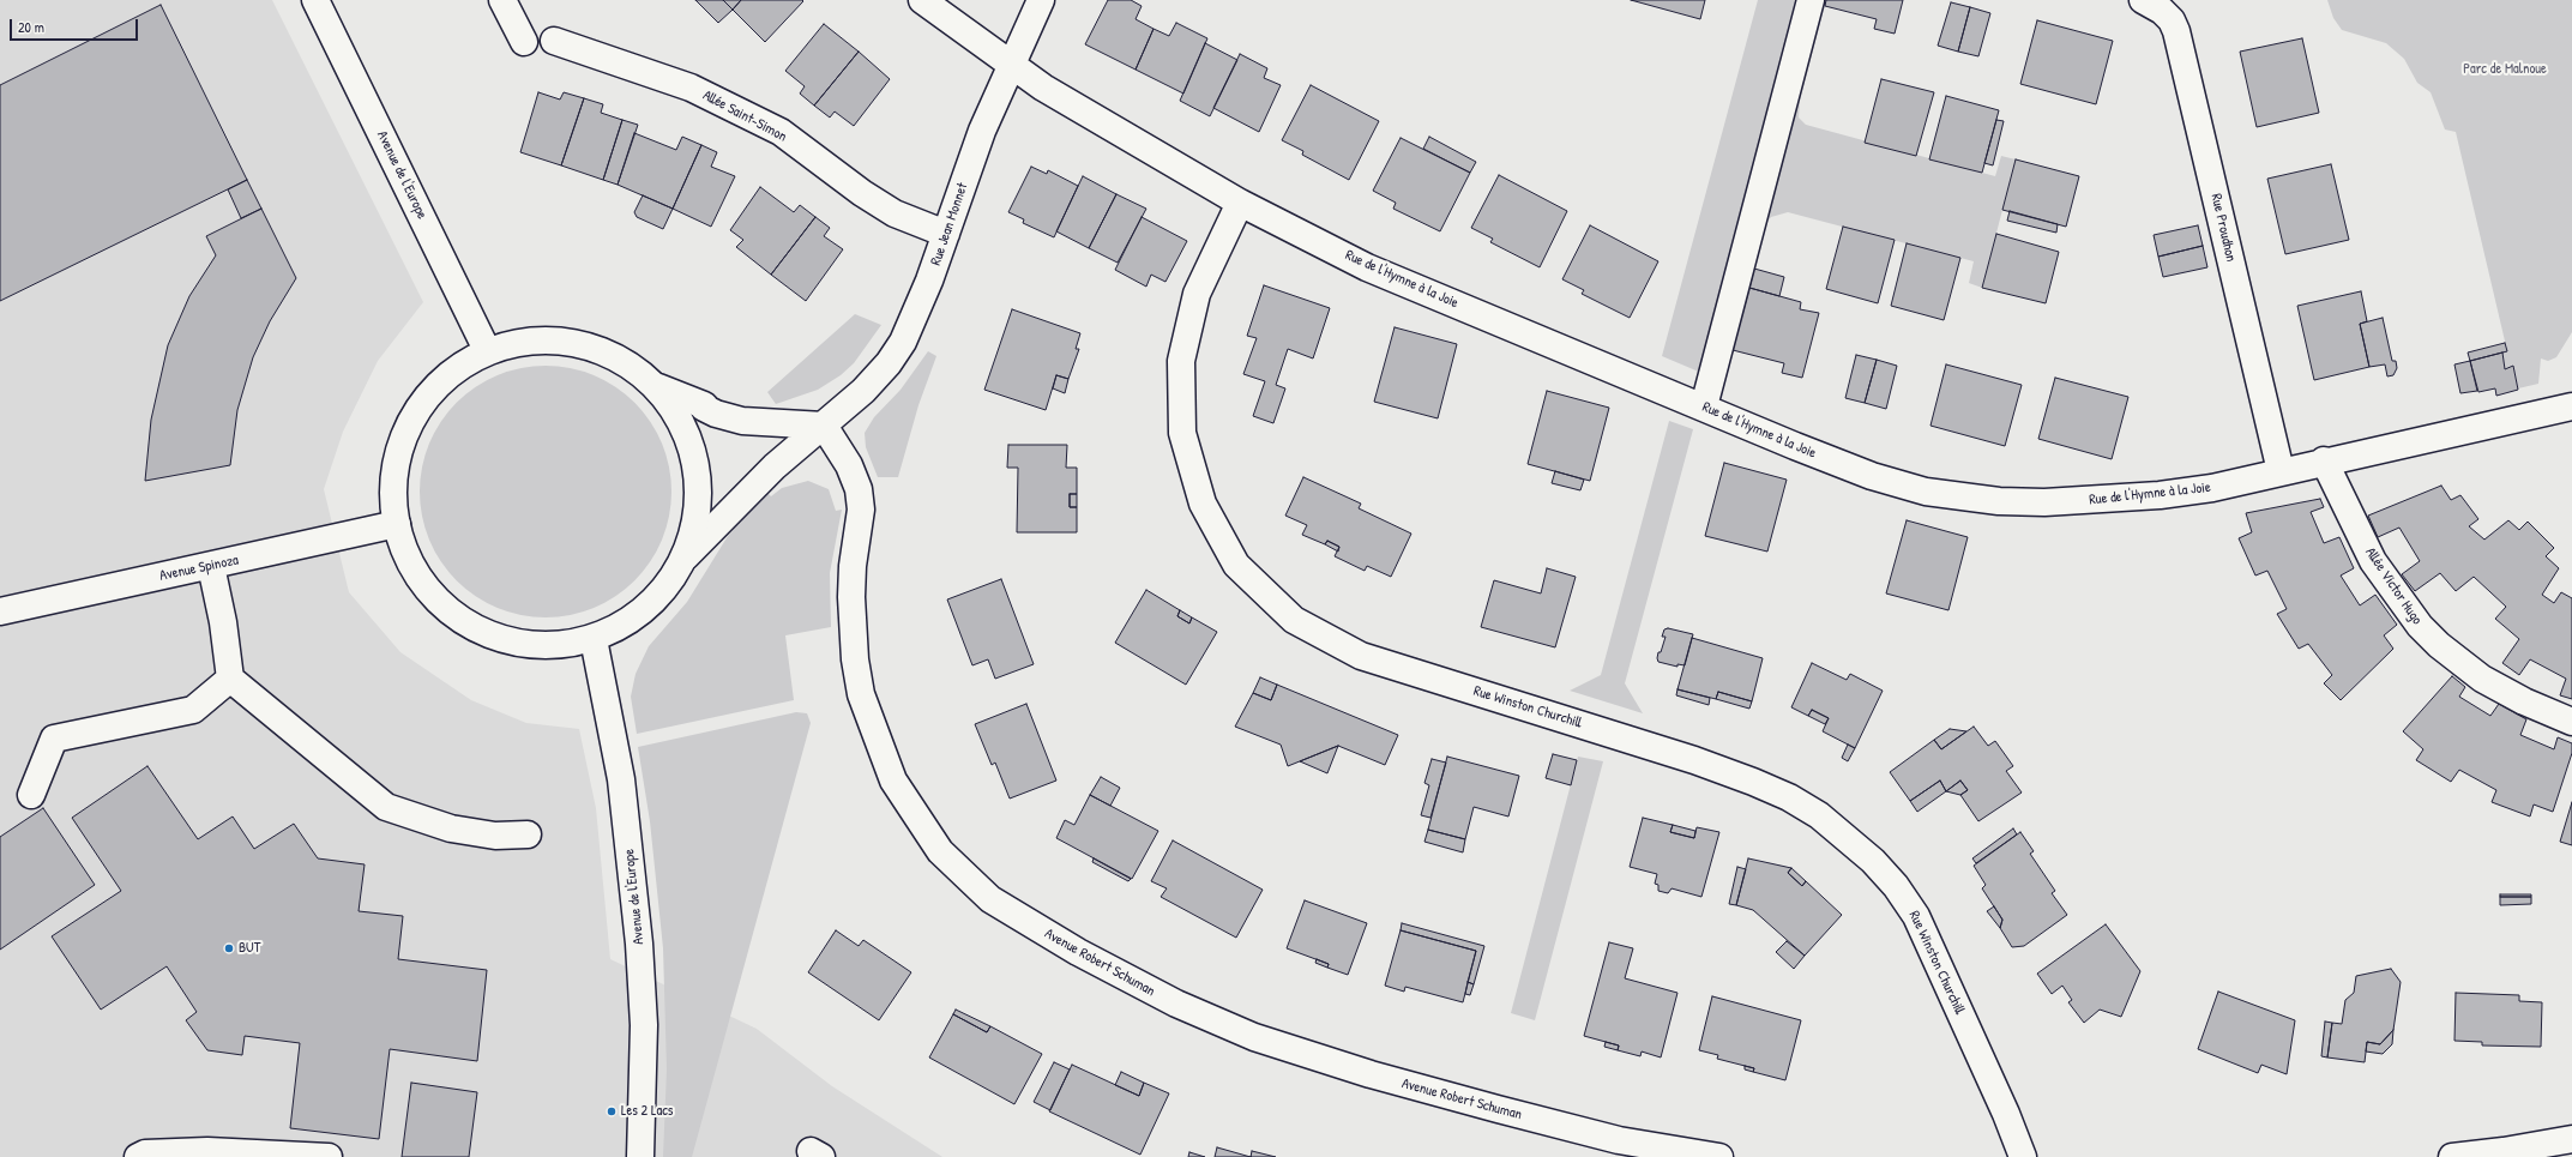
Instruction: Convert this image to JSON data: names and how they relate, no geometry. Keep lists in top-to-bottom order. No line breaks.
{"streets":{"street":["Allée Saint-Simon","Avenue de l'Europe","Rue Jean Monnet","Rue Proudhon","Rue de l'Hymne à la Joie","Avenue Spinoza","Allée Victor Hugo","Rue Winston Churchill","Avenue Robert Schuman"]},"crossings":[["Allée Saint-Simon","Rue Jean Monnet"],["Rue Jean Monnet","Rue de l'Hymne à la Joie"],["Rue Jean Monnet","Avenue Robert Schuman"],["Rue Proudhon","Rue de l'Hymne à la Joie"],["Rue de l'Hymne à la Joie","Allée Victor Hugo"],["Rue de l'Hymne à la Joie","Rue Winston Churchill"]],"parks":["Parc de Malnoue"],"places":["BUT","Les 2 Lacs"],"scale_bar":"20 m"}
